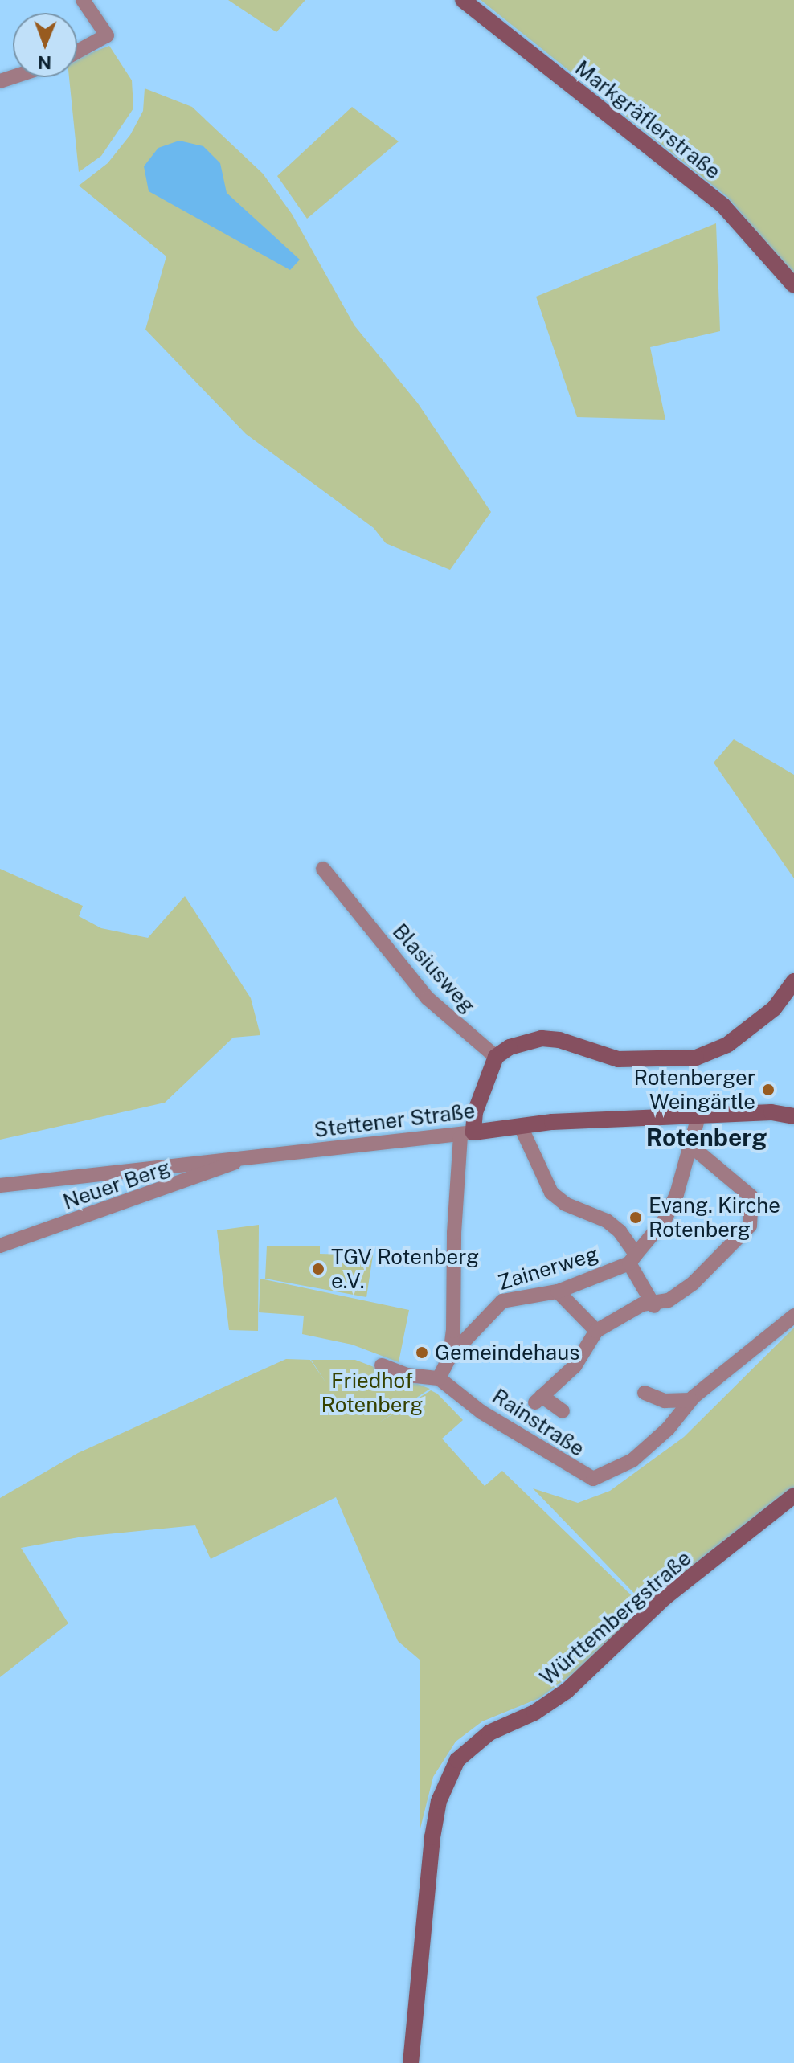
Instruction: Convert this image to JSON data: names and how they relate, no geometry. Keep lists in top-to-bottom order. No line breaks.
{"streets":{"street":["Markgräflerstraße","Blasiusweg","Stettener Straße","Neuer Berg","Zainerweg","Rainstraße","Württembergstraße"]},"crossings":[["Stettener Straße","Neuer Berg"]],"districts":["Rotenberg"],"parks":["Friedhof Rotenberg"],"places":["Rotenberger Weingärtle","Evang. Kirche Rotenberg","TGV Rotenberg e.V.","Gemeindehaus"],"north":"bottom"}
